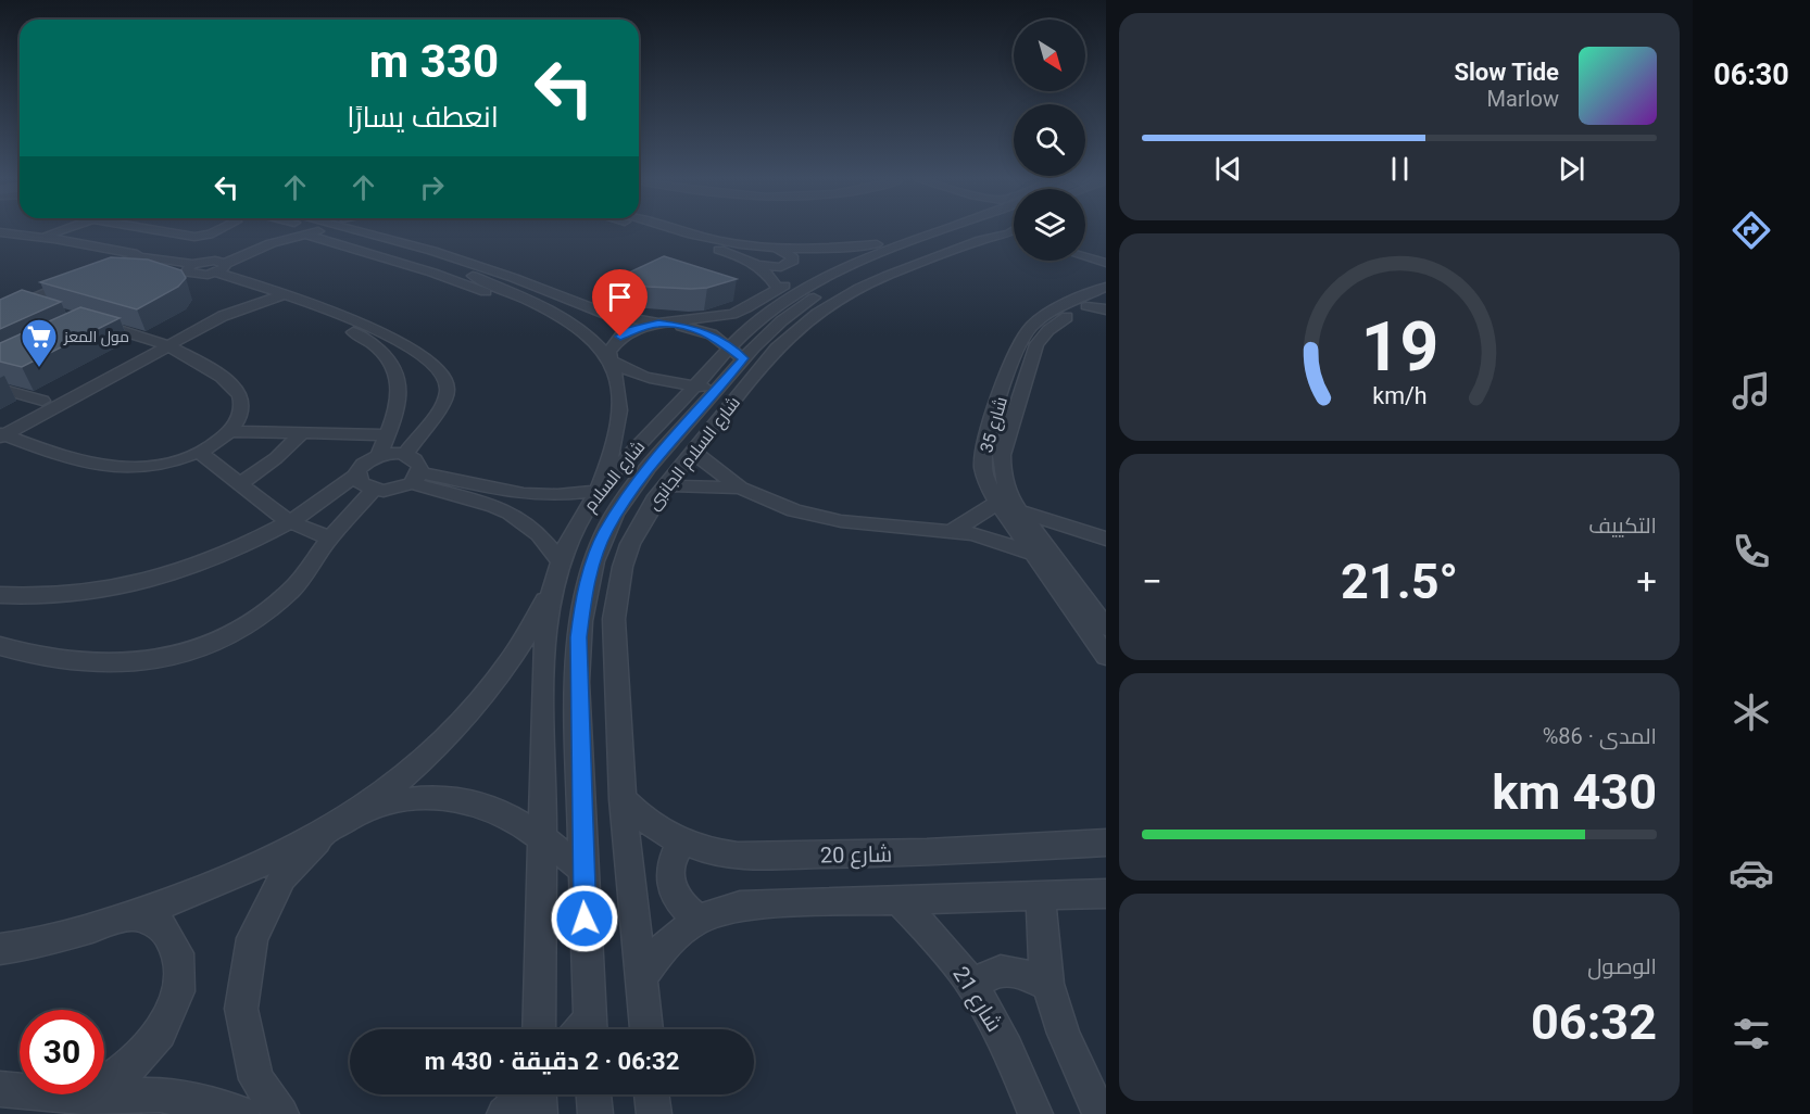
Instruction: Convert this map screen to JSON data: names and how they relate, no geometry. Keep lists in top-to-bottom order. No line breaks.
{"streets":{"street":["شارع 35","شارع السلام الجانبى","شارع السلام","شارع 20","شارع 21"]},"crossings":[["شارع السلام الجانبى","شارع 20"]],"places":{"supermarket":["مول المعز"]},"north":"bottom right","page":{"tabs":"06:30","turn":["330 m","انعطف يسارًا"],"song":["Slow Tide","Marlow"],"tile":["التكييف",["المدى · 86%","430 km"],["الوصول","06:32"]],"heat":["−","21.5°","+"],"limit":"30","trip":"06:32 · 2 دقيقة · 430 m","gauge":["19","km/h"]}}
